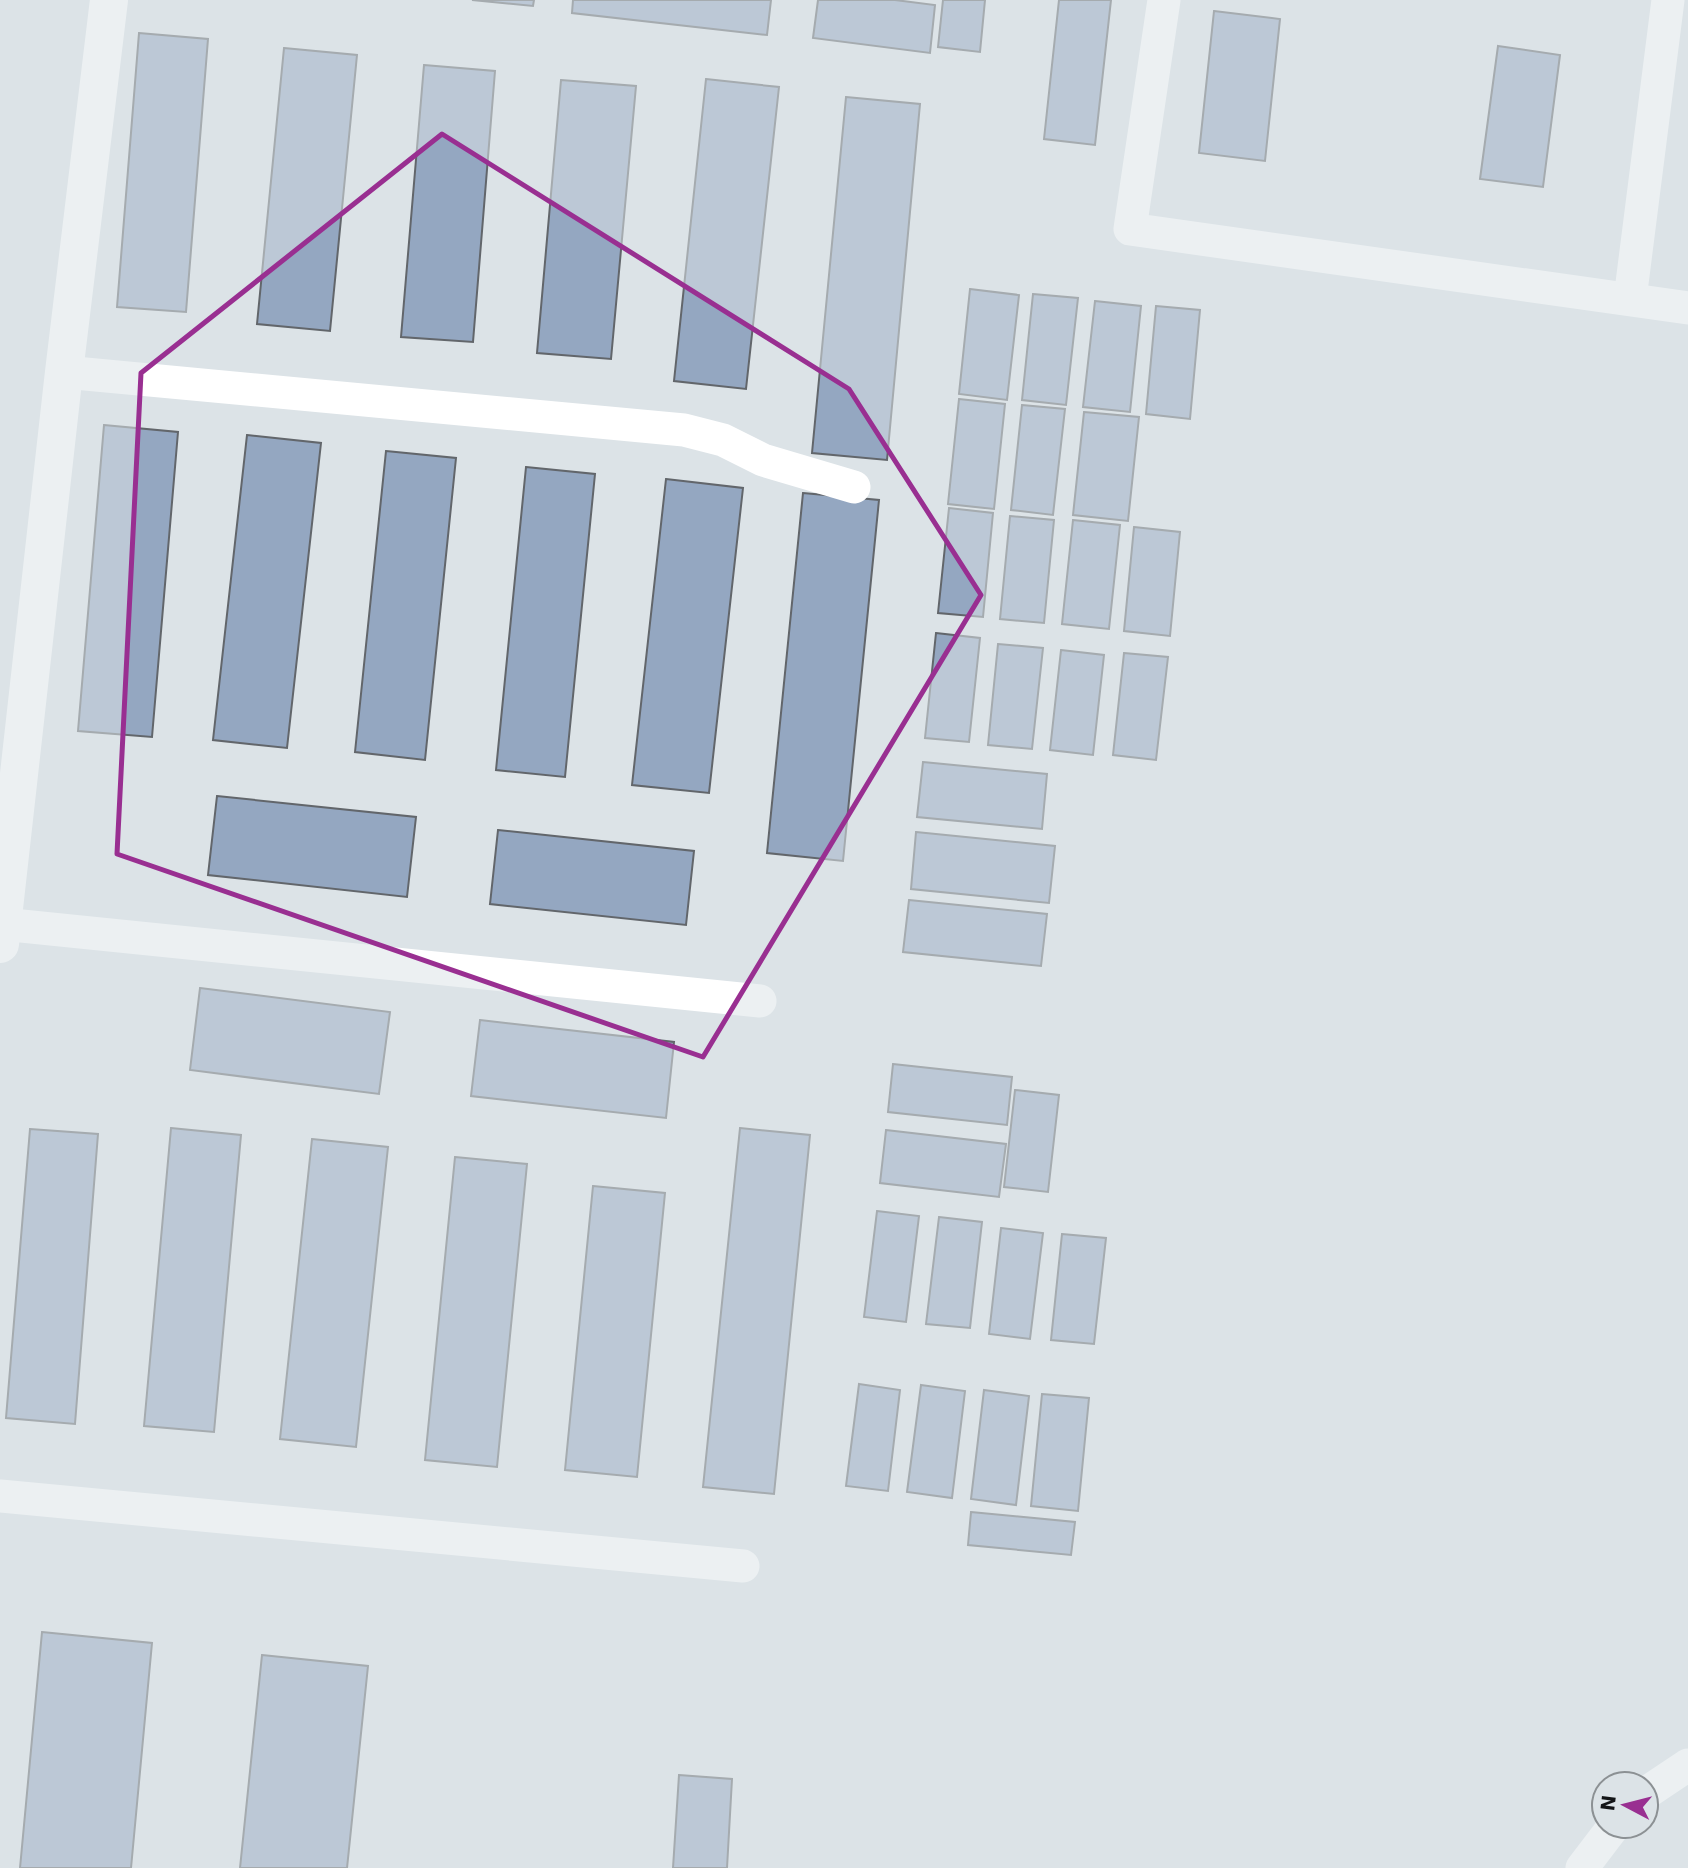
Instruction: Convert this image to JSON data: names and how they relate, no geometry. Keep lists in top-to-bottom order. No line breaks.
{"north":"left"}
